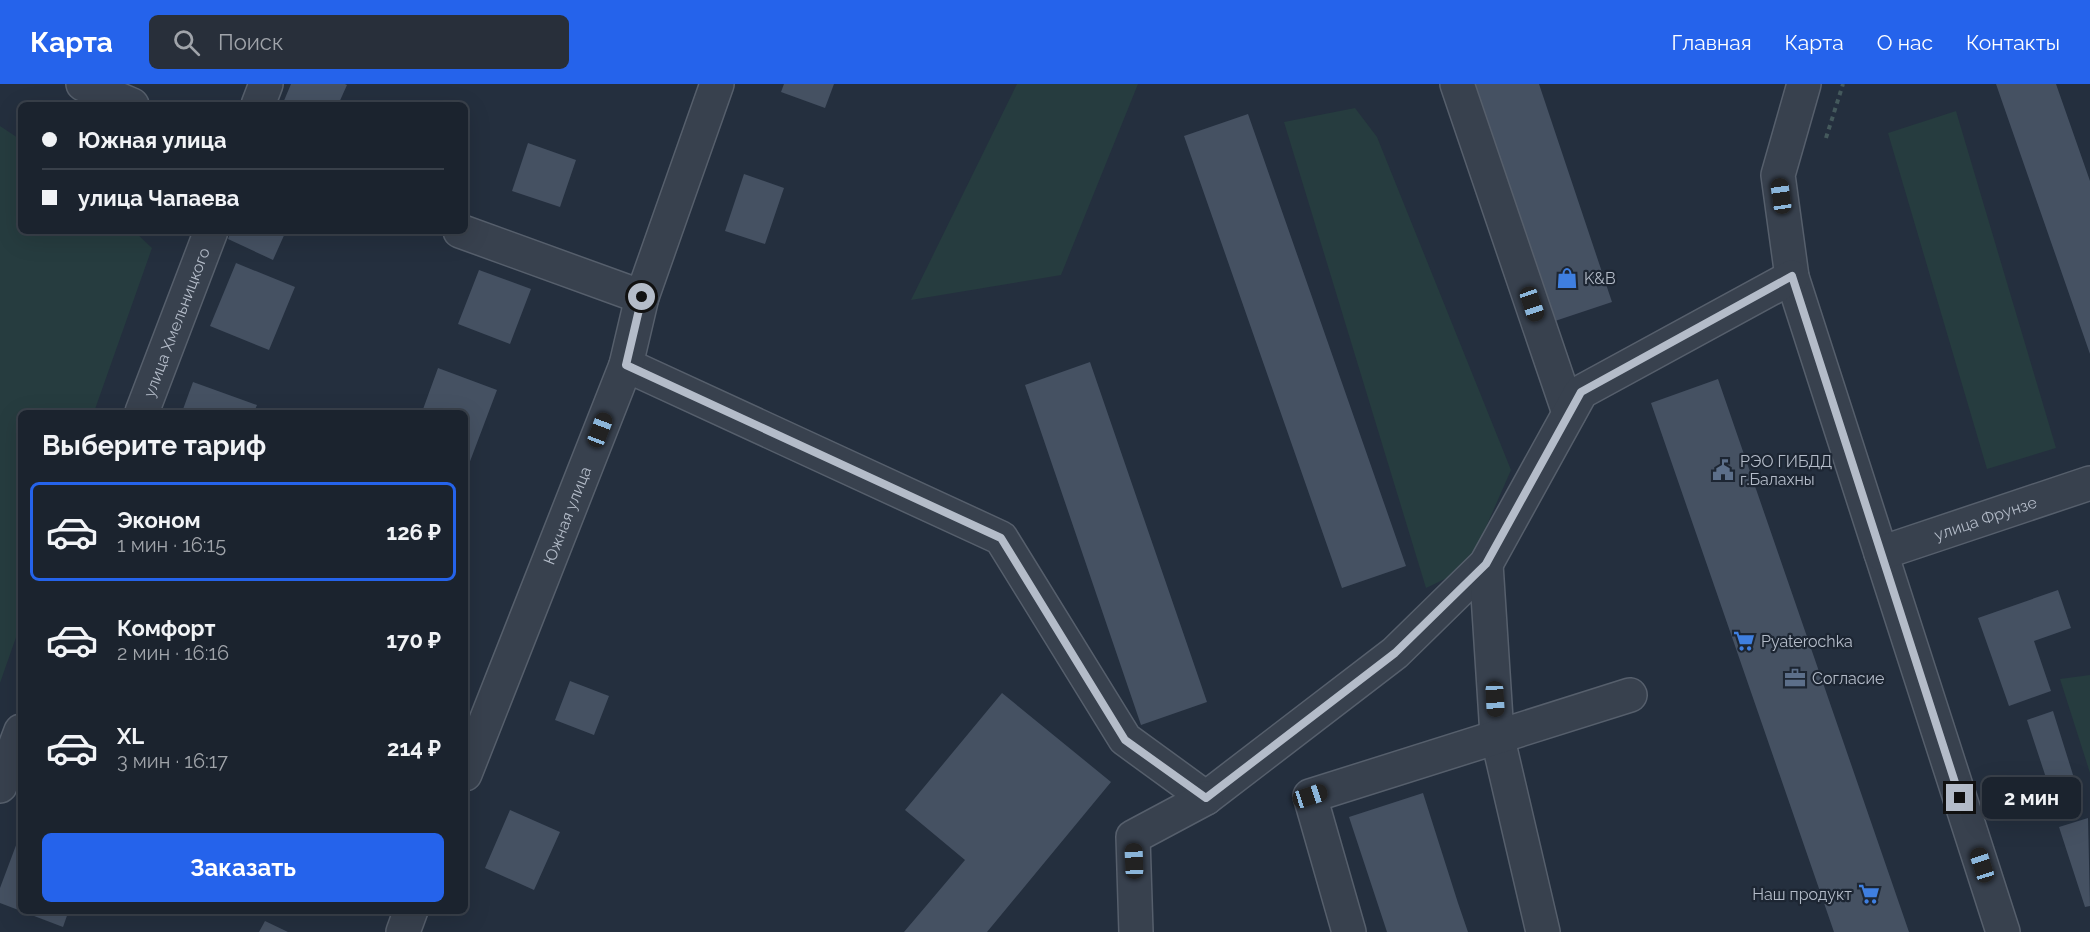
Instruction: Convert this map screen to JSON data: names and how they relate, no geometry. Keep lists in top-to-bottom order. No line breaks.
{"streets":{"street":["улица Хмельницкого","Южная улица","улица Фрунзе"]},"places":{"shop":["K&B"],"public building":["РЭО ГИБДД г.Балахны"],"supermarket":["Pyaterochka","Наш продукт"],"office":["Согласие"]},"page":{"header":"Карта","search":"Поиск","nav":["Главная","Карта","О нас","Контакты"],"banner":["Южная улица","улица Чапаева"],"heading":"Выберите тариф","list":[{"name":"Эконом","note":"1 мин · 16:15","value":"126 ₽"},{"name":"Комфорт","note":"2 мин · 16:16","value":"170 ₽"},{"name":"XL","note":"3 мин · 16:17","value":"214 ₽"}],"bubble":"2 мин","buttons":"Заказать"}}
